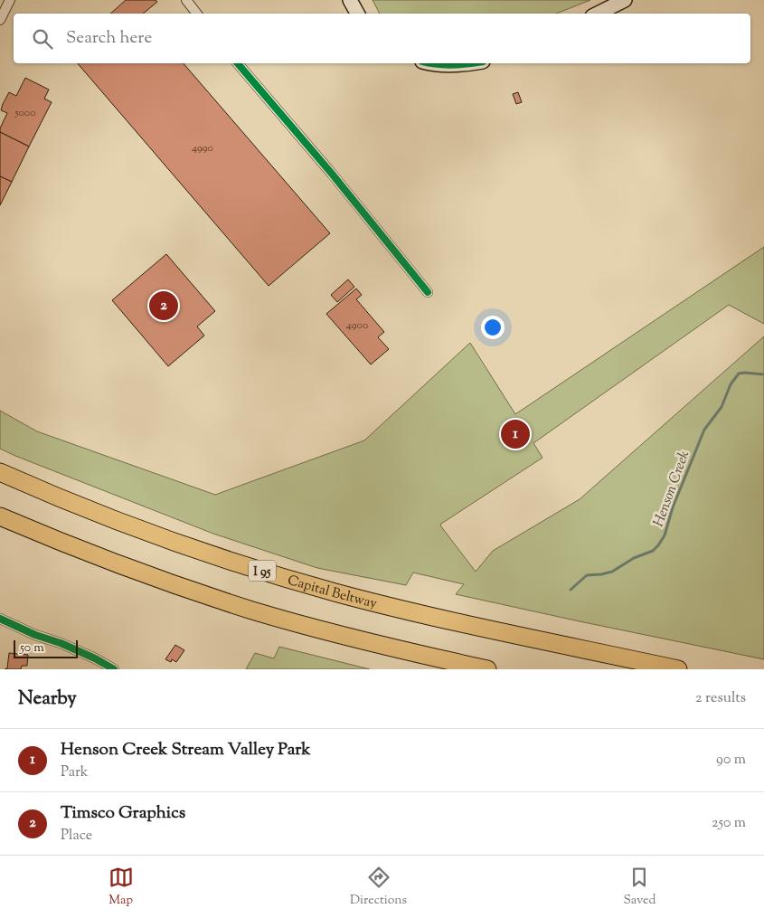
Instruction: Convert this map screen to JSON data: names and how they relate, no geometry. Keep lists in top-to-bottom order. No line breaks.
{"streets":{"highway":["I 95","Capital Beltway"]},"water":["Henson Creek"],"house_numbers":["5000","4990","4900"],"scale_bar":"50 m","page":{"search":"Search here","pins":["2","1"],"scale":"50 m","heading":["Nearby","2 results"],"list":[{"mark":"1","name":"Henson Creek Stream Valley Park","note":"Park","value":"90 m"},{"mark":"2","name":"Timsco Graphics","note":"Place","value":"250 m"}],"nav":["Map","Directions","Saved"]}}
